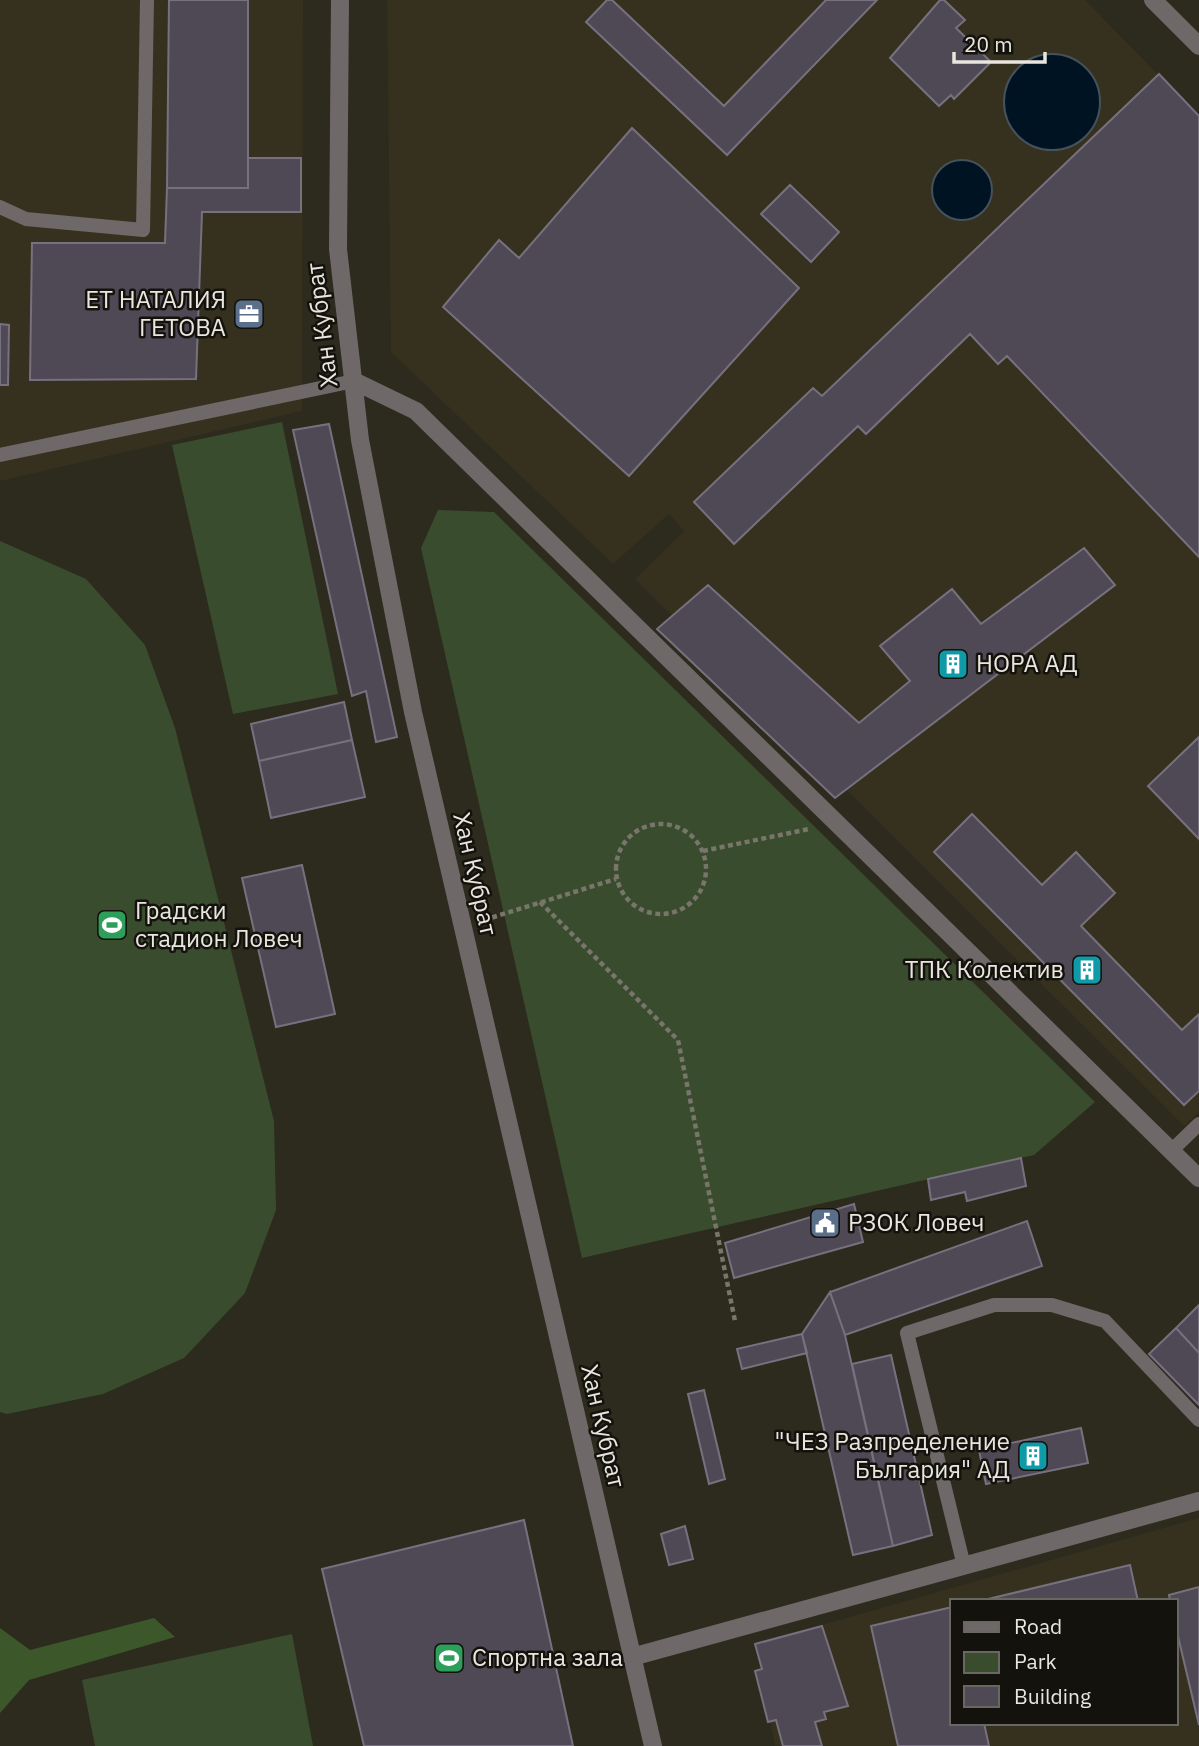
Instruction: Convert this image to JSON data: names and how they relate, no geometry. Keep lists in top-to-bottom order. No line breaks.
{"streets":{"street":["Хан Кубрат"]},"places":{"office":["ЕТ НАТАЛИЯ ГЕТОВА"],"building":["НОРА АД","ТПК Колектив","\"ЧЕЗ Разпределение България\" АД"],"sports":["Градски стадион Ловеч","Спортна зала"],"public building":["РЗОК Ловеч"]},"legend":["Road","Park","Building"],"scale_bar":"20 m"}
